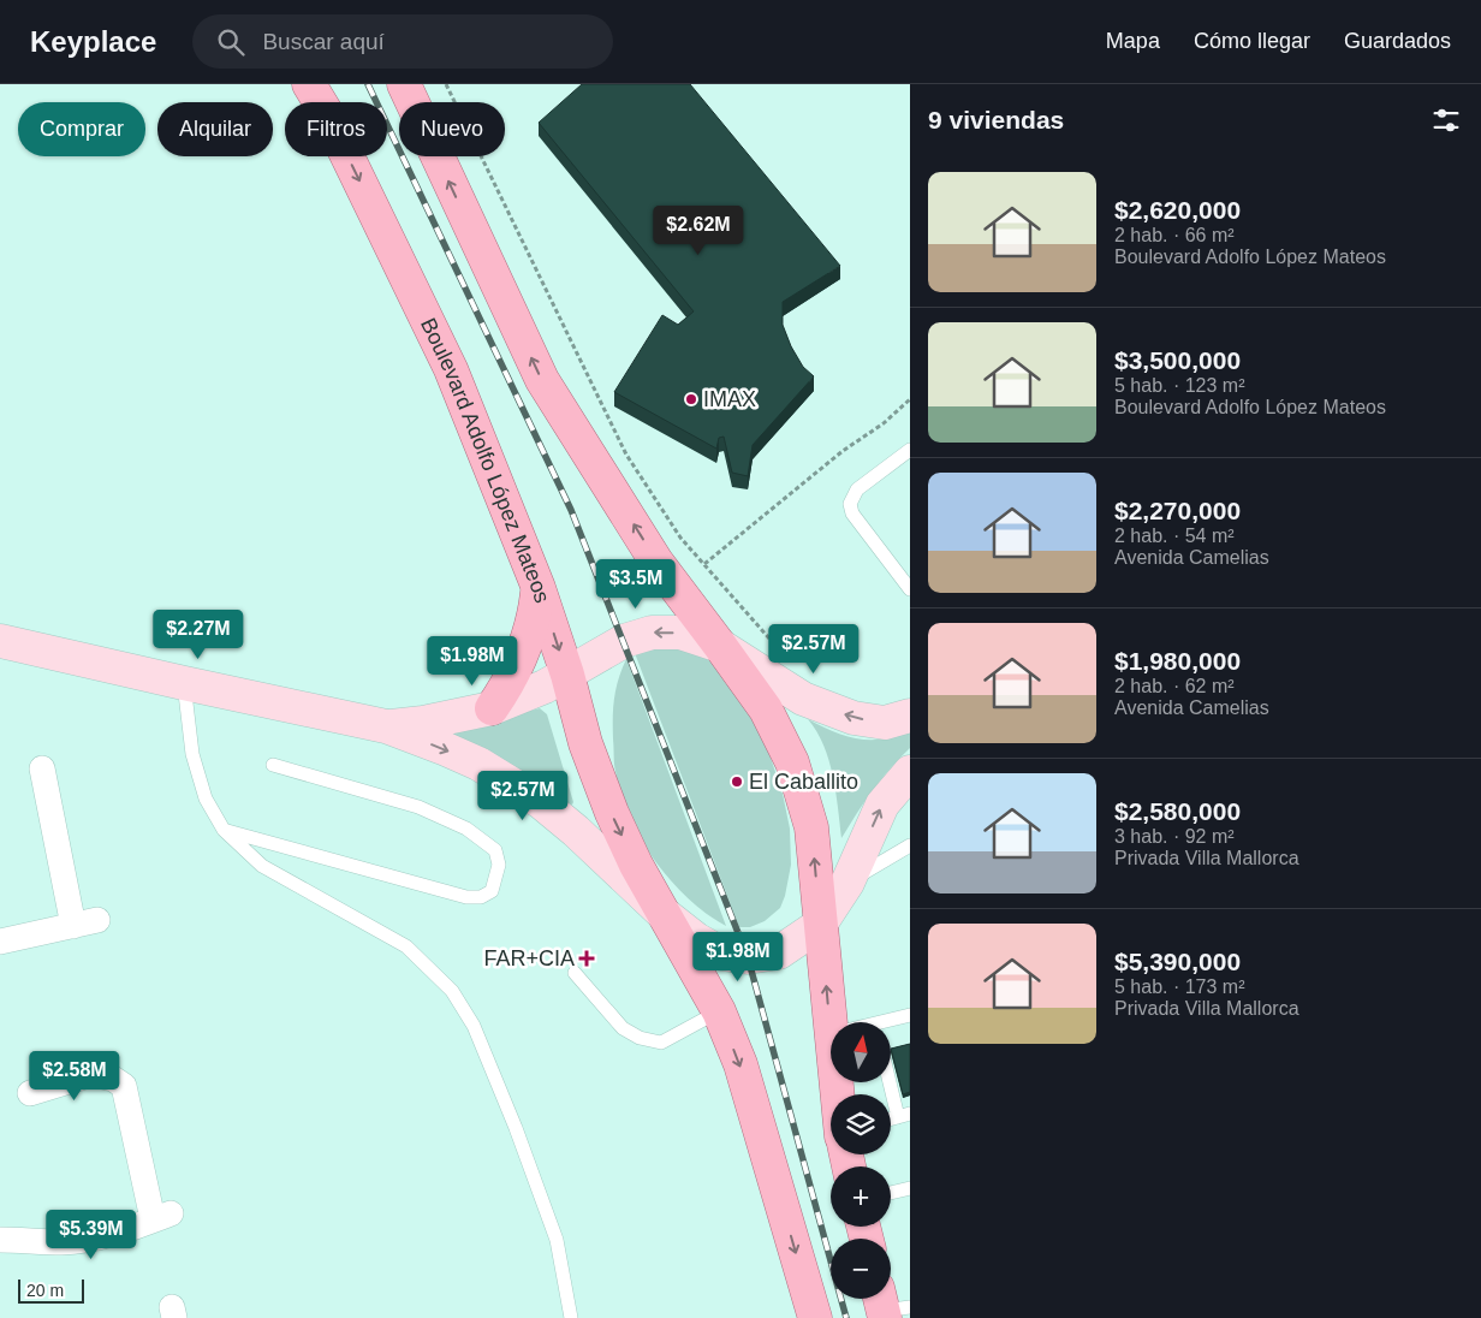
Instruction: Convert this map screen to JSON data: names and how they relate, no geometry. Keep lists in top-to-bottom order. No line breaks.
{"streets":{"main road":["Boulevard Adolfo López Mateos"]},"places":{"other":["IMAX","El Caballito"],"health":["FAR+CIA"]},"scale_bar":"20 m","north":"top","page":{"header":"Keyplace","search":"Buscar aquí","nav":["Mapa","Cómo llegar","Guardados"],"heading":"9 viviendas","chip":["Comprar","Alquilar","Filtros","Nuevo"],"list":[{"name":"$2,620,000","note":"2 hab. · 66 m² · Boulevard Adolfo López Mateos"},{"name":"$3,500,000","note":"5 hab. · 123 m² · Boulevard Adolfo López Mateos"},{"name":"$2,270,000","note":"2 hab. · 54 m² · Avenida Camelias"},{"name":"$1,980,000","note":"2 hab. · 62 m² · Avenida Camelias"},{"name":"$2,580,000","note":"3 hab. · 92 m² · Privada Villa Mallorca"},{"name":"$5,390,000","note":"5 hab. · 173 m² · Privada Villa Mallorca"}],"price":["$2.62M","$3.5M","$2.27M","$2.57M","$1.98M","$2.57M","$1.98M","$2.58M","$5.39M"],"map_buttons":["+","−"],"scale":"20 m"}}
